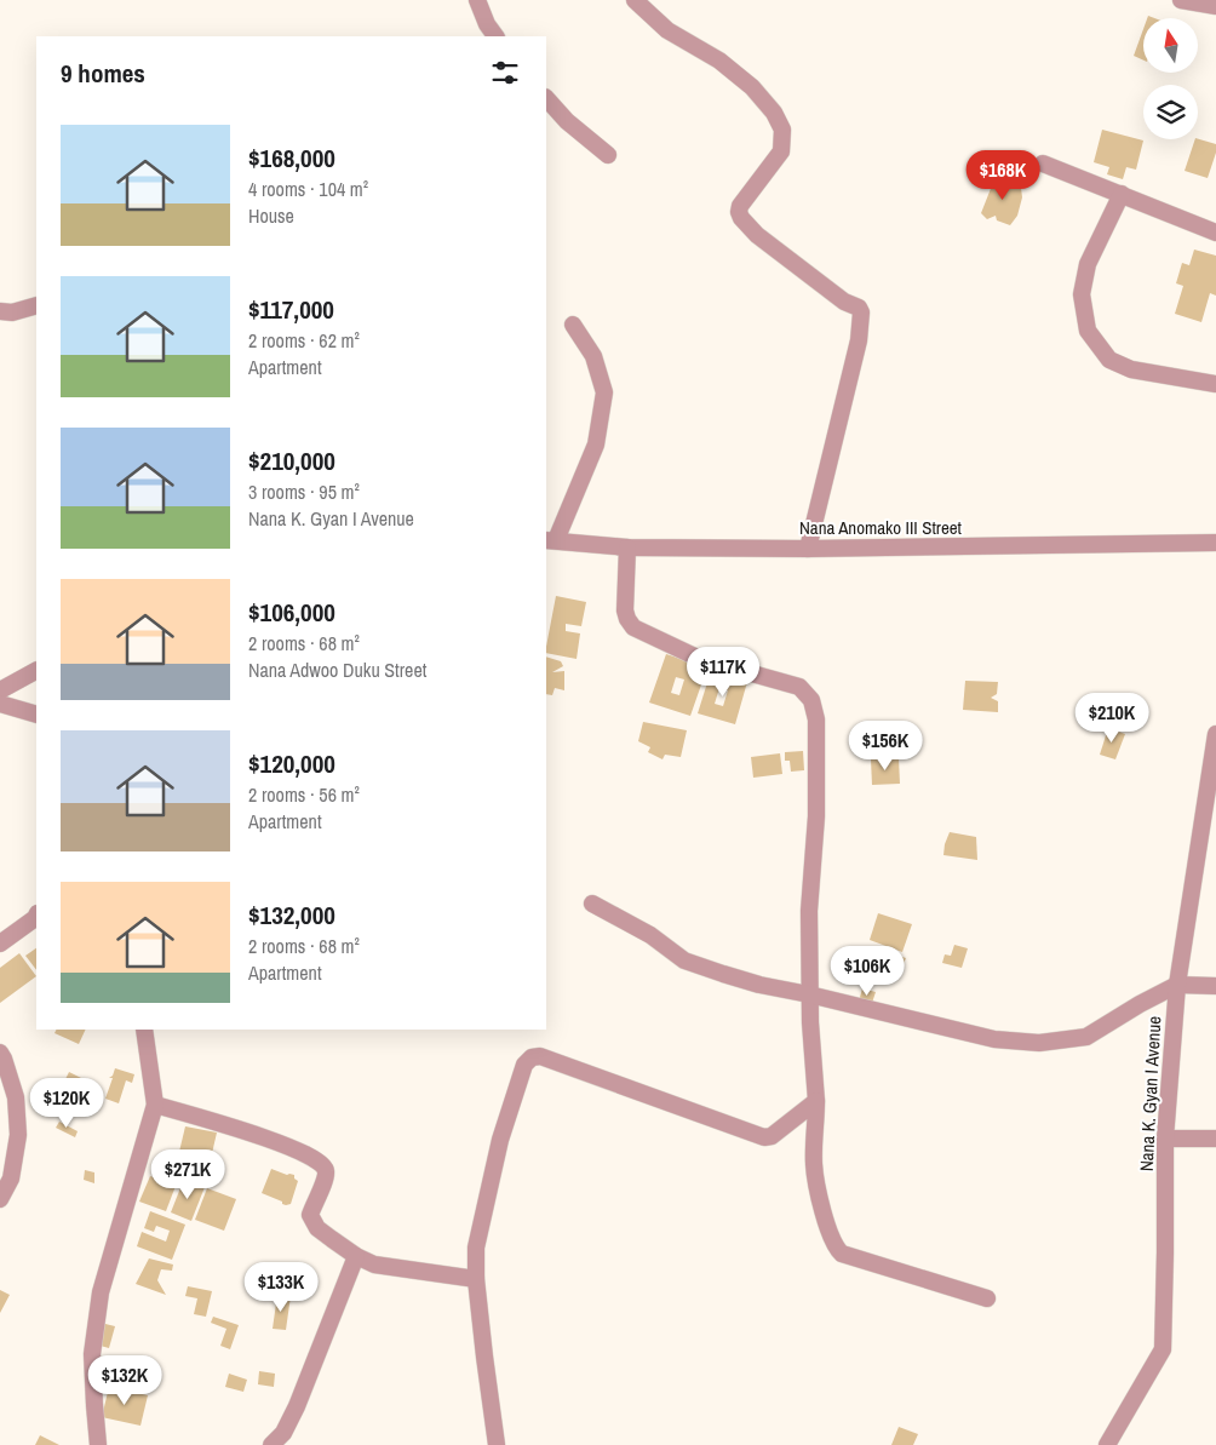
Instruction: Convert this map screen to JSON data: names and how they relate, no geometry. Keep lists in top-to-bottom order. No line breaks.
{"streets":{"street":["Nana Anomako III Street","Nana K. Gyan I Avenue"]},"north":"top","page":{"heading":"9 homes","list":[{"name":"$168,000","note":"4 rooms · 104 m² · House"},{"name":"$117,000","note":"2 rooms · 62 m² · Apartment"},{"name":"$210,000","note":"3 rooms · 95 m² · Nana K. Gyan I Avenue"},{"name":"$106,000","note":"2 rooms · 68 m² · Nana Adwoo Duku Street"},{"name":"$120,000","note":"2 rooms · 56 m² · Apartment"},{"name":"$132,000","note":"2 rooms · 68 m² · Apartment"}],"price":["$168K","$117K","$210K","$156K","$106K","$120K","$271K","$133K","$132K"]}}
